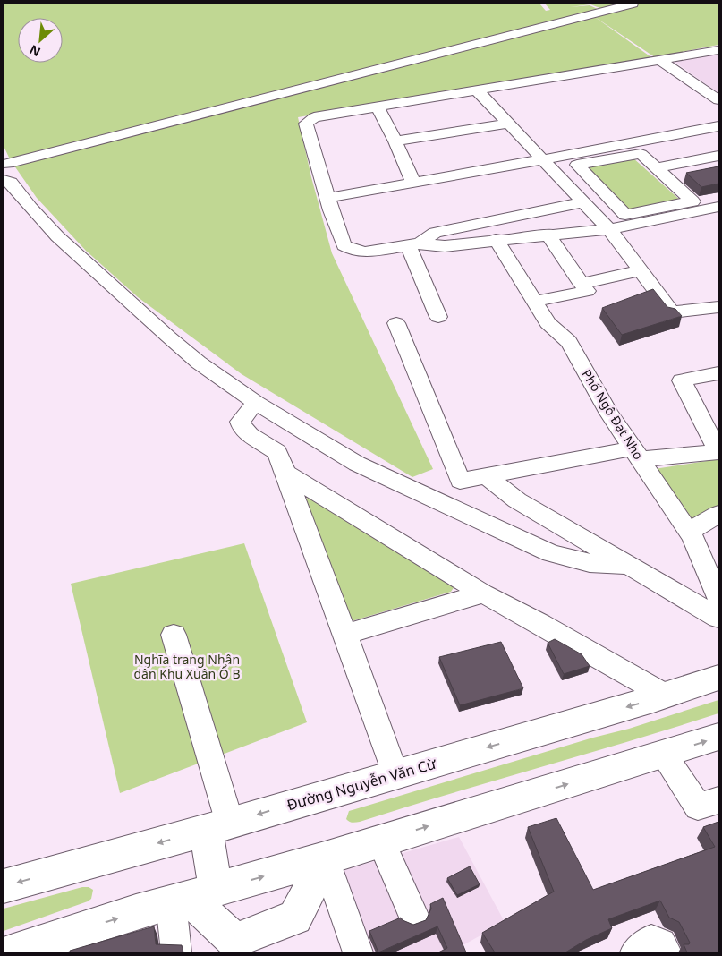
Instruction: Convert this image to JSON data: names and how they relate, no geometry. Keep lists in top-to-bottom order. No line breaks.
{"streets":{"main road":["Đường Nguyễn Văn Cừ"],"street":["Phố Ngô Đạt Nho"]},"parks":["Nghĩa trang Nhân dân Khu Xuân Ổ B"],"north":"bottom left"}
